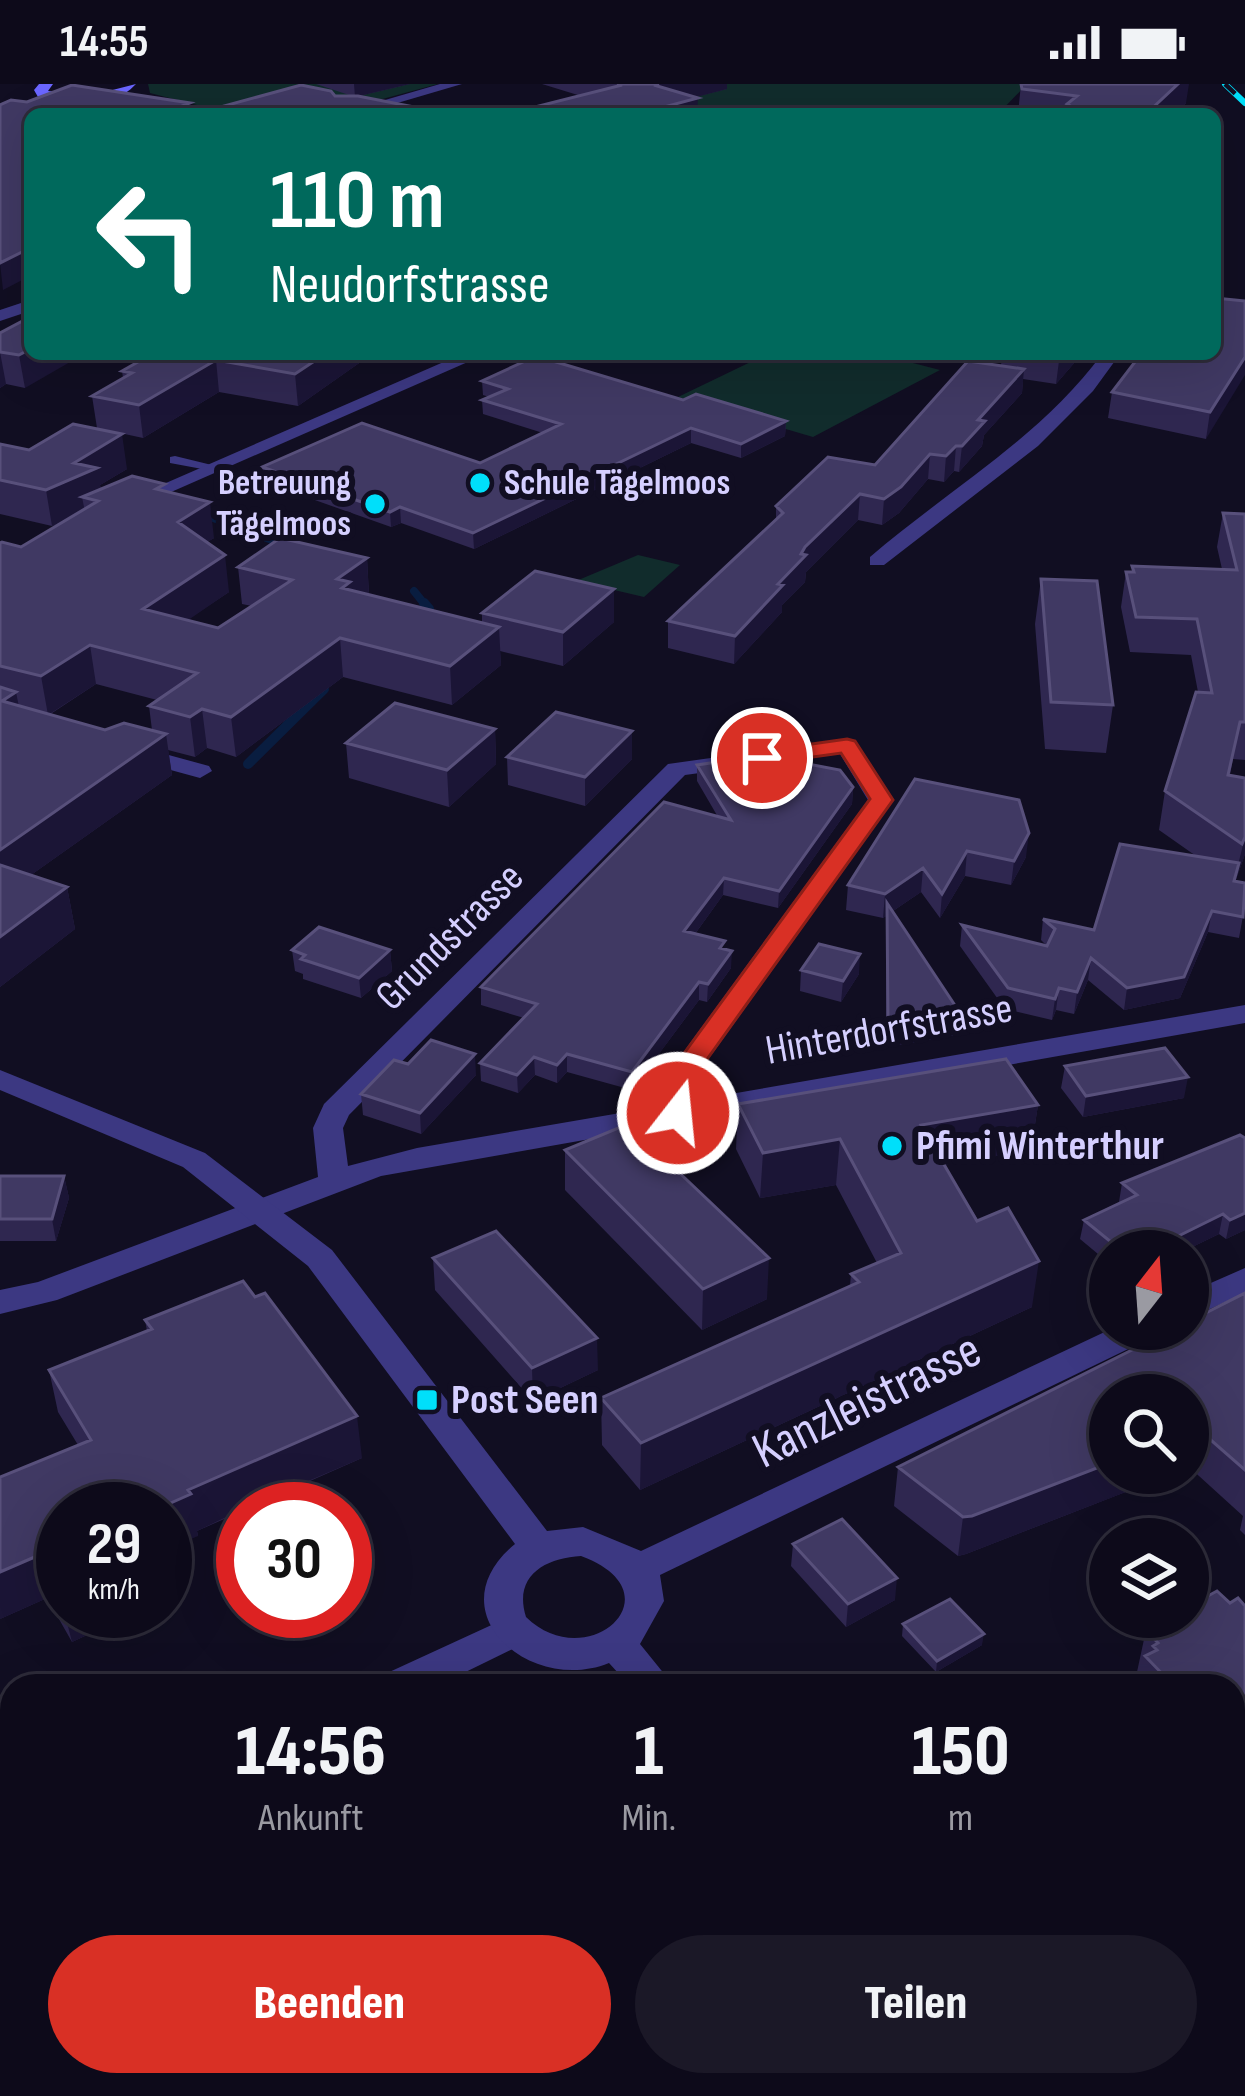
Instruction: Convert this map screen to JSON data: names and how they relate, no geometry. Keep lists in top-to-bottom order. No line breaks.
{"streets":{"street":["Grundstrasse","Hinterdorfstrasse","Kanzleistrasse"]},"crossings":[["Grundstrasse","Hinterdorfstrasse"]],"places":{"other":["Schule Tägelmoos","Betreuung Tägelmoos","Pfimi Winterthur"],"transit":["Post Seen"]},"north":"top","page":{"status":"14:55","turn":["110 m","Neudorfstrasse"],"speed":"29 km/h","limit":"30","eta":["14:56","Ankunft","1","Min.","150","m"],"buttons":["Beenden","Teilen"]}}
